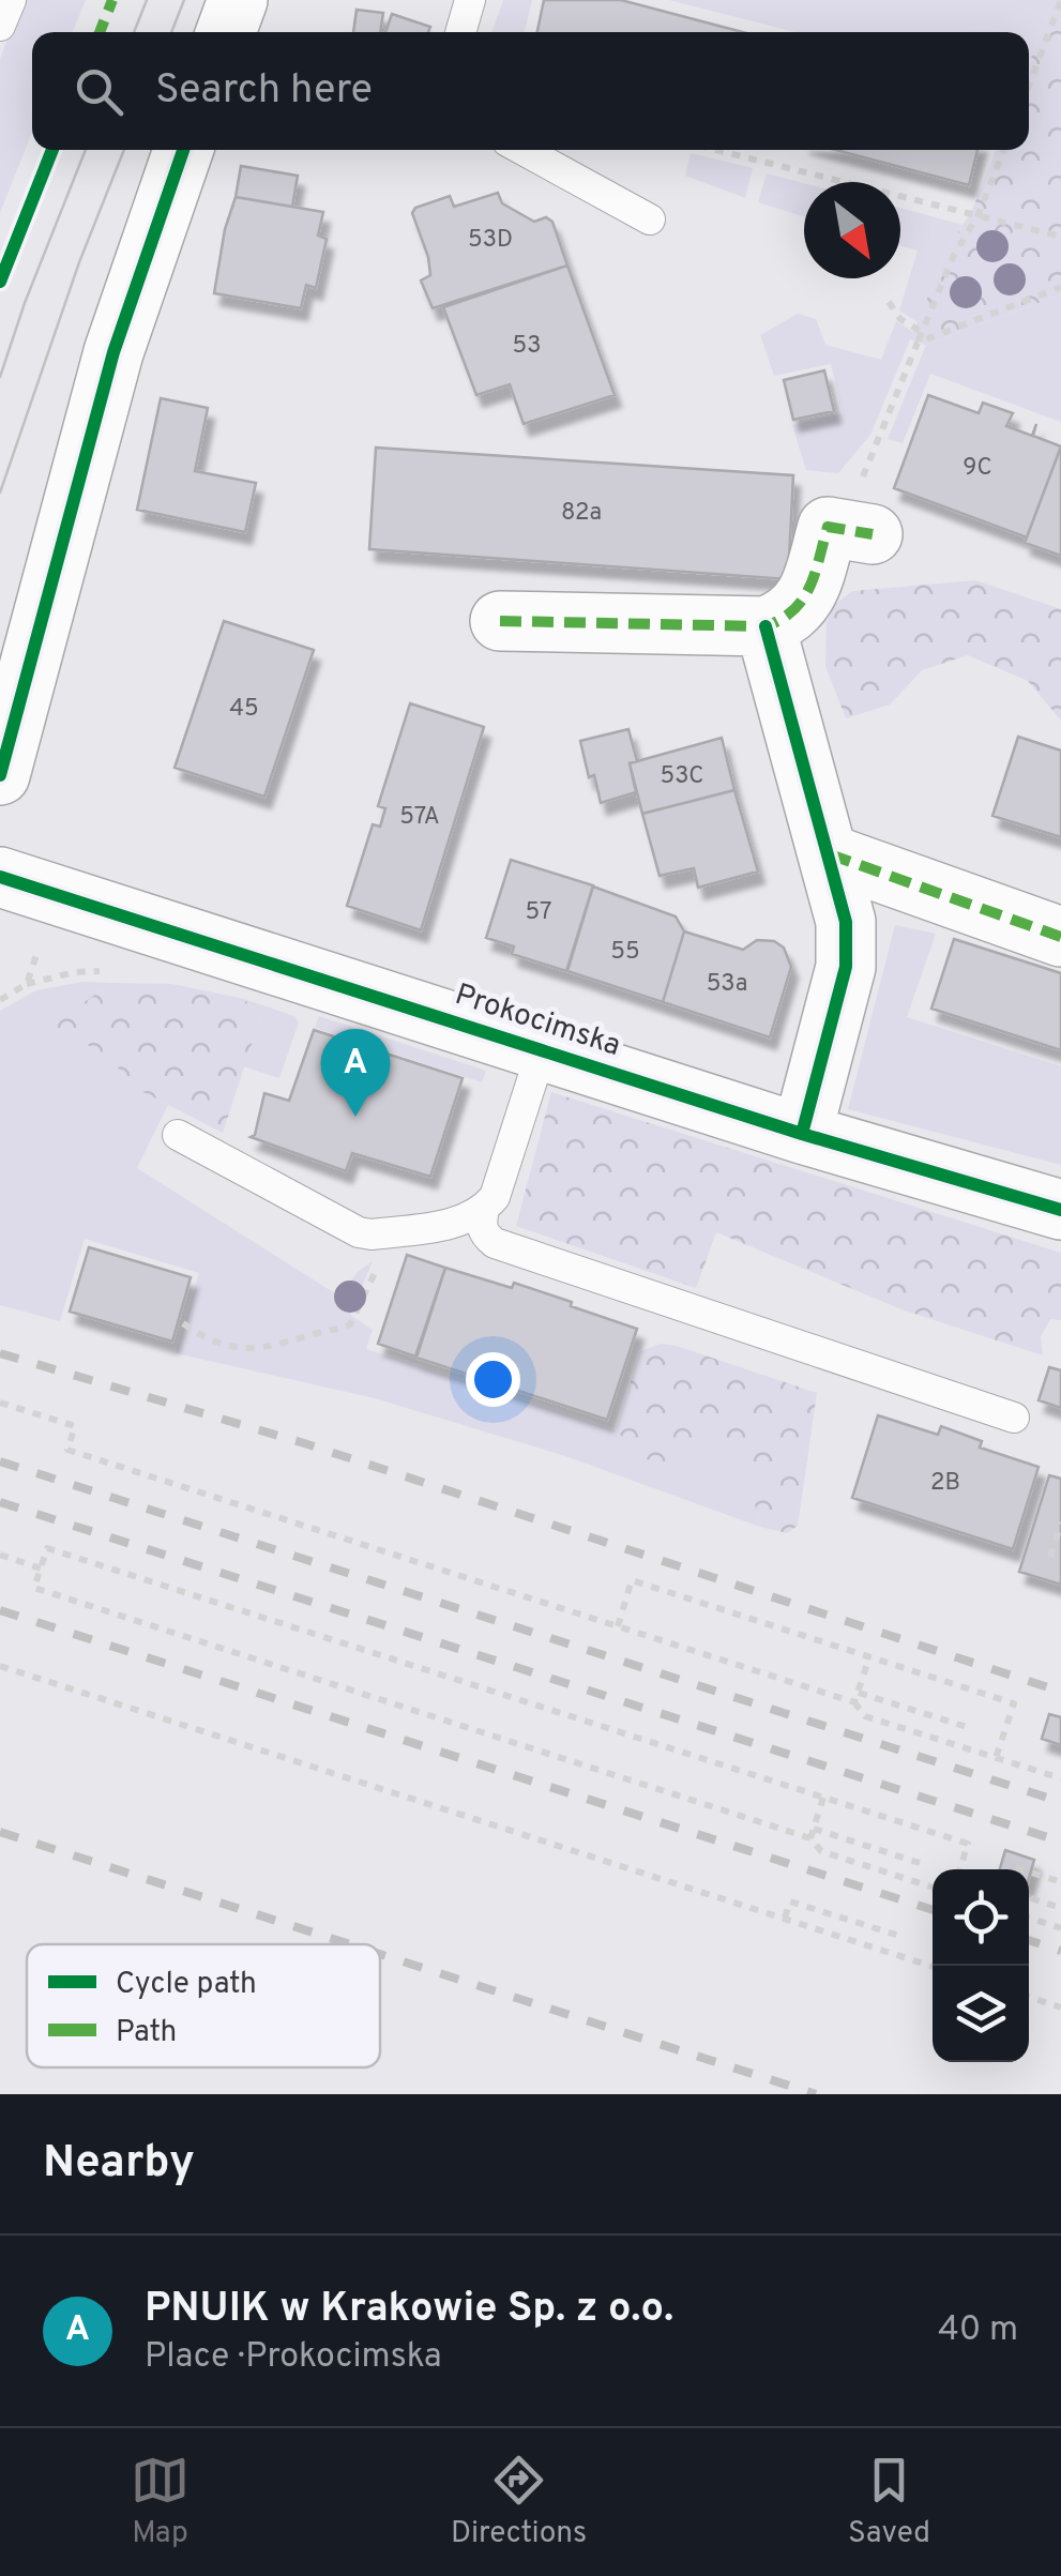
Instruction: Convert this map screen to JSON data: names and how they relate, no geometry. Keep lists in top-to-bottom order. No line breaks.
{"streets":{"street":["Prokocimska"]},"house_numbers":["53D","53","9C","82a","45","53C","57A","57","55","53a","2B"],"legend":["Cycle path","Path"],"north":"bottom right","page":{"search":"Search here","pins":"A","heading":"Nearby","list":[{"mark":"A","name":"PNUIK w Krakowie Sp. z o.o.","note":"Place · Prokocimska","value":"40 m"}],"nav":["Map","Directions","Saved"]}}
